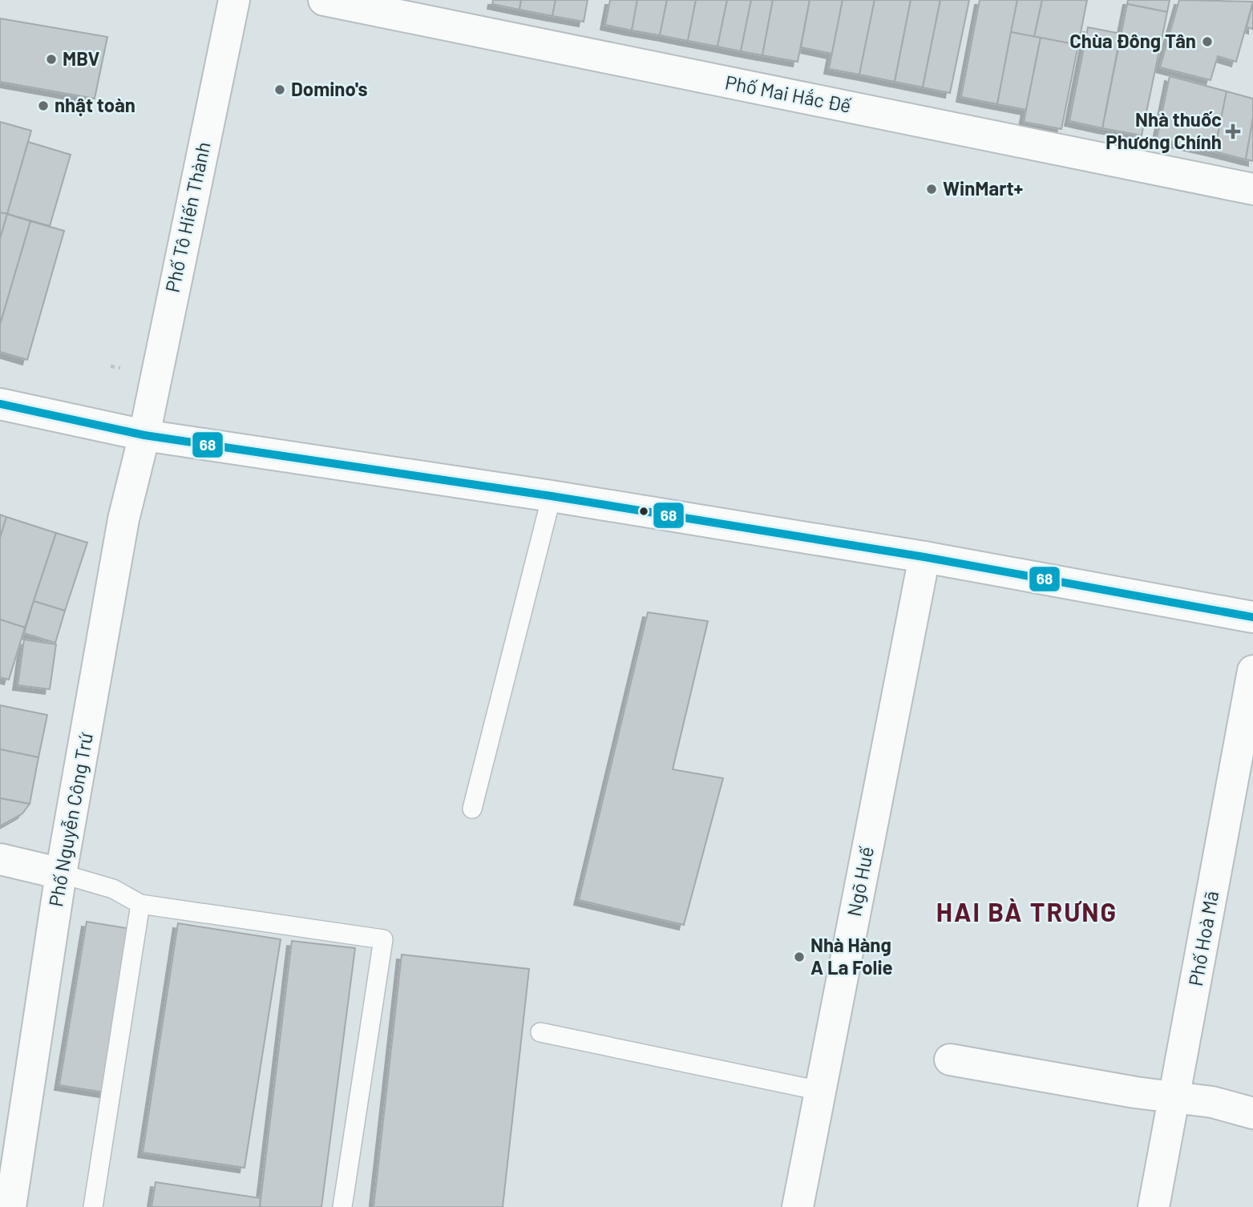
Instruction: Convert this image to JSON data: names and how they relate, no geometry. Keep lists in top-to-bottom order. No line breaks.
{"streets":{"street":["Phố Mai Hắc Đế","Phố Tô Hiến Thành","Phố Nguyễn Công Trứ","Ngõ Huế","Phố Hoà Mã"]},"crossings":[["Phố Tô Hiến Thành","Phố Nguyễn Công Trứ"]],"districts":["HAI BÀ TRƯNG"],"places":{"other":["Chùa Đông Tân","MBV","Domino's","nhật toàn","WinMart+","Nhà Hàng A La Folie"],"health":["Nhà thuốc Phương Chính"]},"lines":["transit line 68"]}
